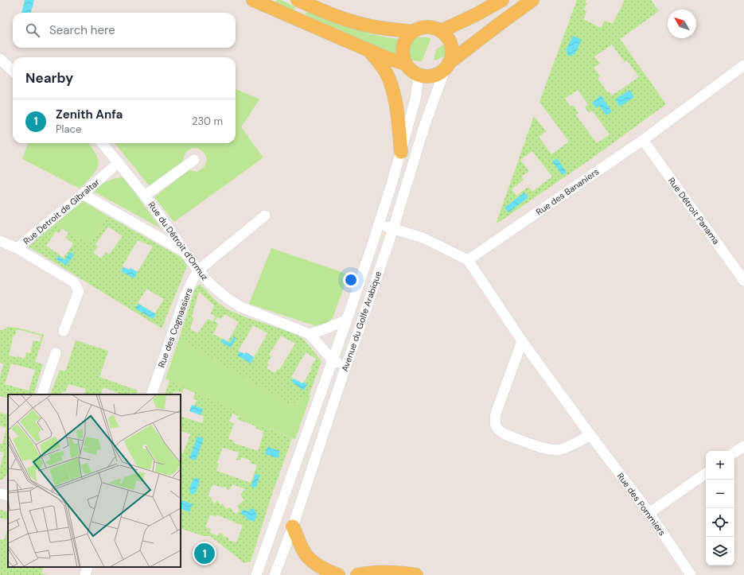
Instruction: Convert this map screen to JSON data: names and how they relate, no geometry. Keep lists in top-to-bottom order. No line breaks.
{"streets":{"street":["Rue des Bananiers","Rue Détroit Panama","Rue Detroit de Gibraltar","Rue du Détroit d'Ormuz","Avenue du Golfe Arabique","Rue des Cognassiers","Rue des Pommiers"]},"crossings":[["Rue des Bananiers","Rue Détroit Panama"],["Rue des Bananiers","Rue des Pommiers"],["Rue Detroit de Gibraltar","Rue du Détroit d'Ormuz"],["Rue du Détroit d'Ormuz","Avenue du Golfe Arabique"],["Rue du Détroit d'Ormuz","Rue des Cognassiers"]],"north":"top left","page":{"search":"Search here","heading":"Nearby","list":[{"mark":"1","name":"Zenith Anfa","note":"Place","value":"230 m"}],"map_buttons":["+","−"],"pins":"1"}}
